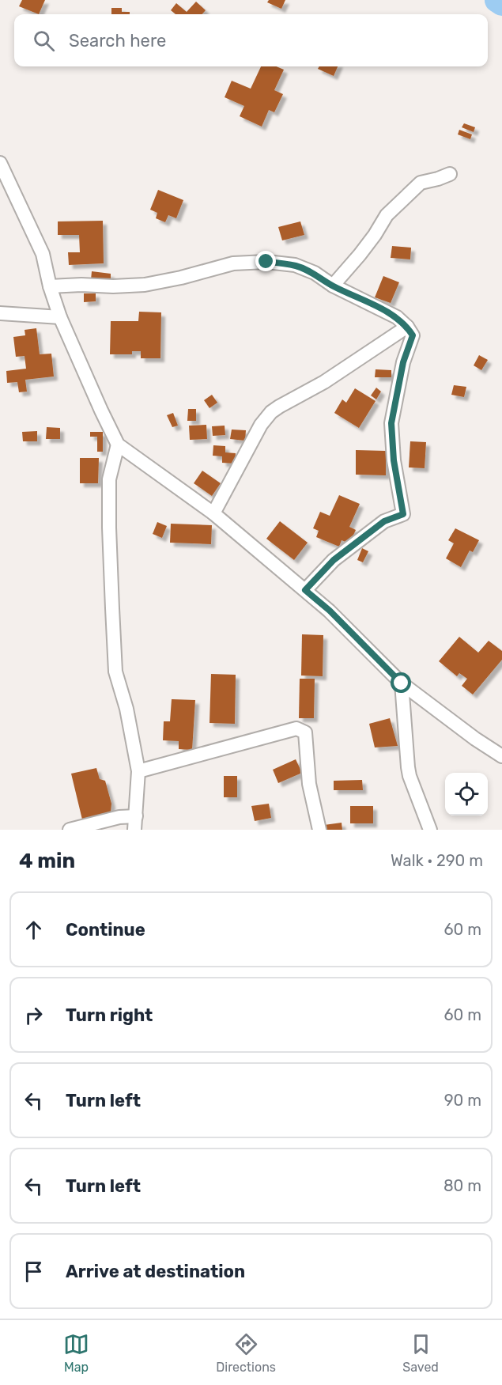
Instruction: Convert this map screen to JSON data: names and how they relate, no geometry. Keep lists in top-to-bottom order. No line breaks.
{"page":{"search":"Search here","heading":["4 min","Walk · 290 m"],"list":[["Continue","60 m"],["Turn right","60 m"],["Turn left","90 m"],["Turn left","80 m"],"Arrive at destination"],"nav":["Map","Directions","Saved"]}}
